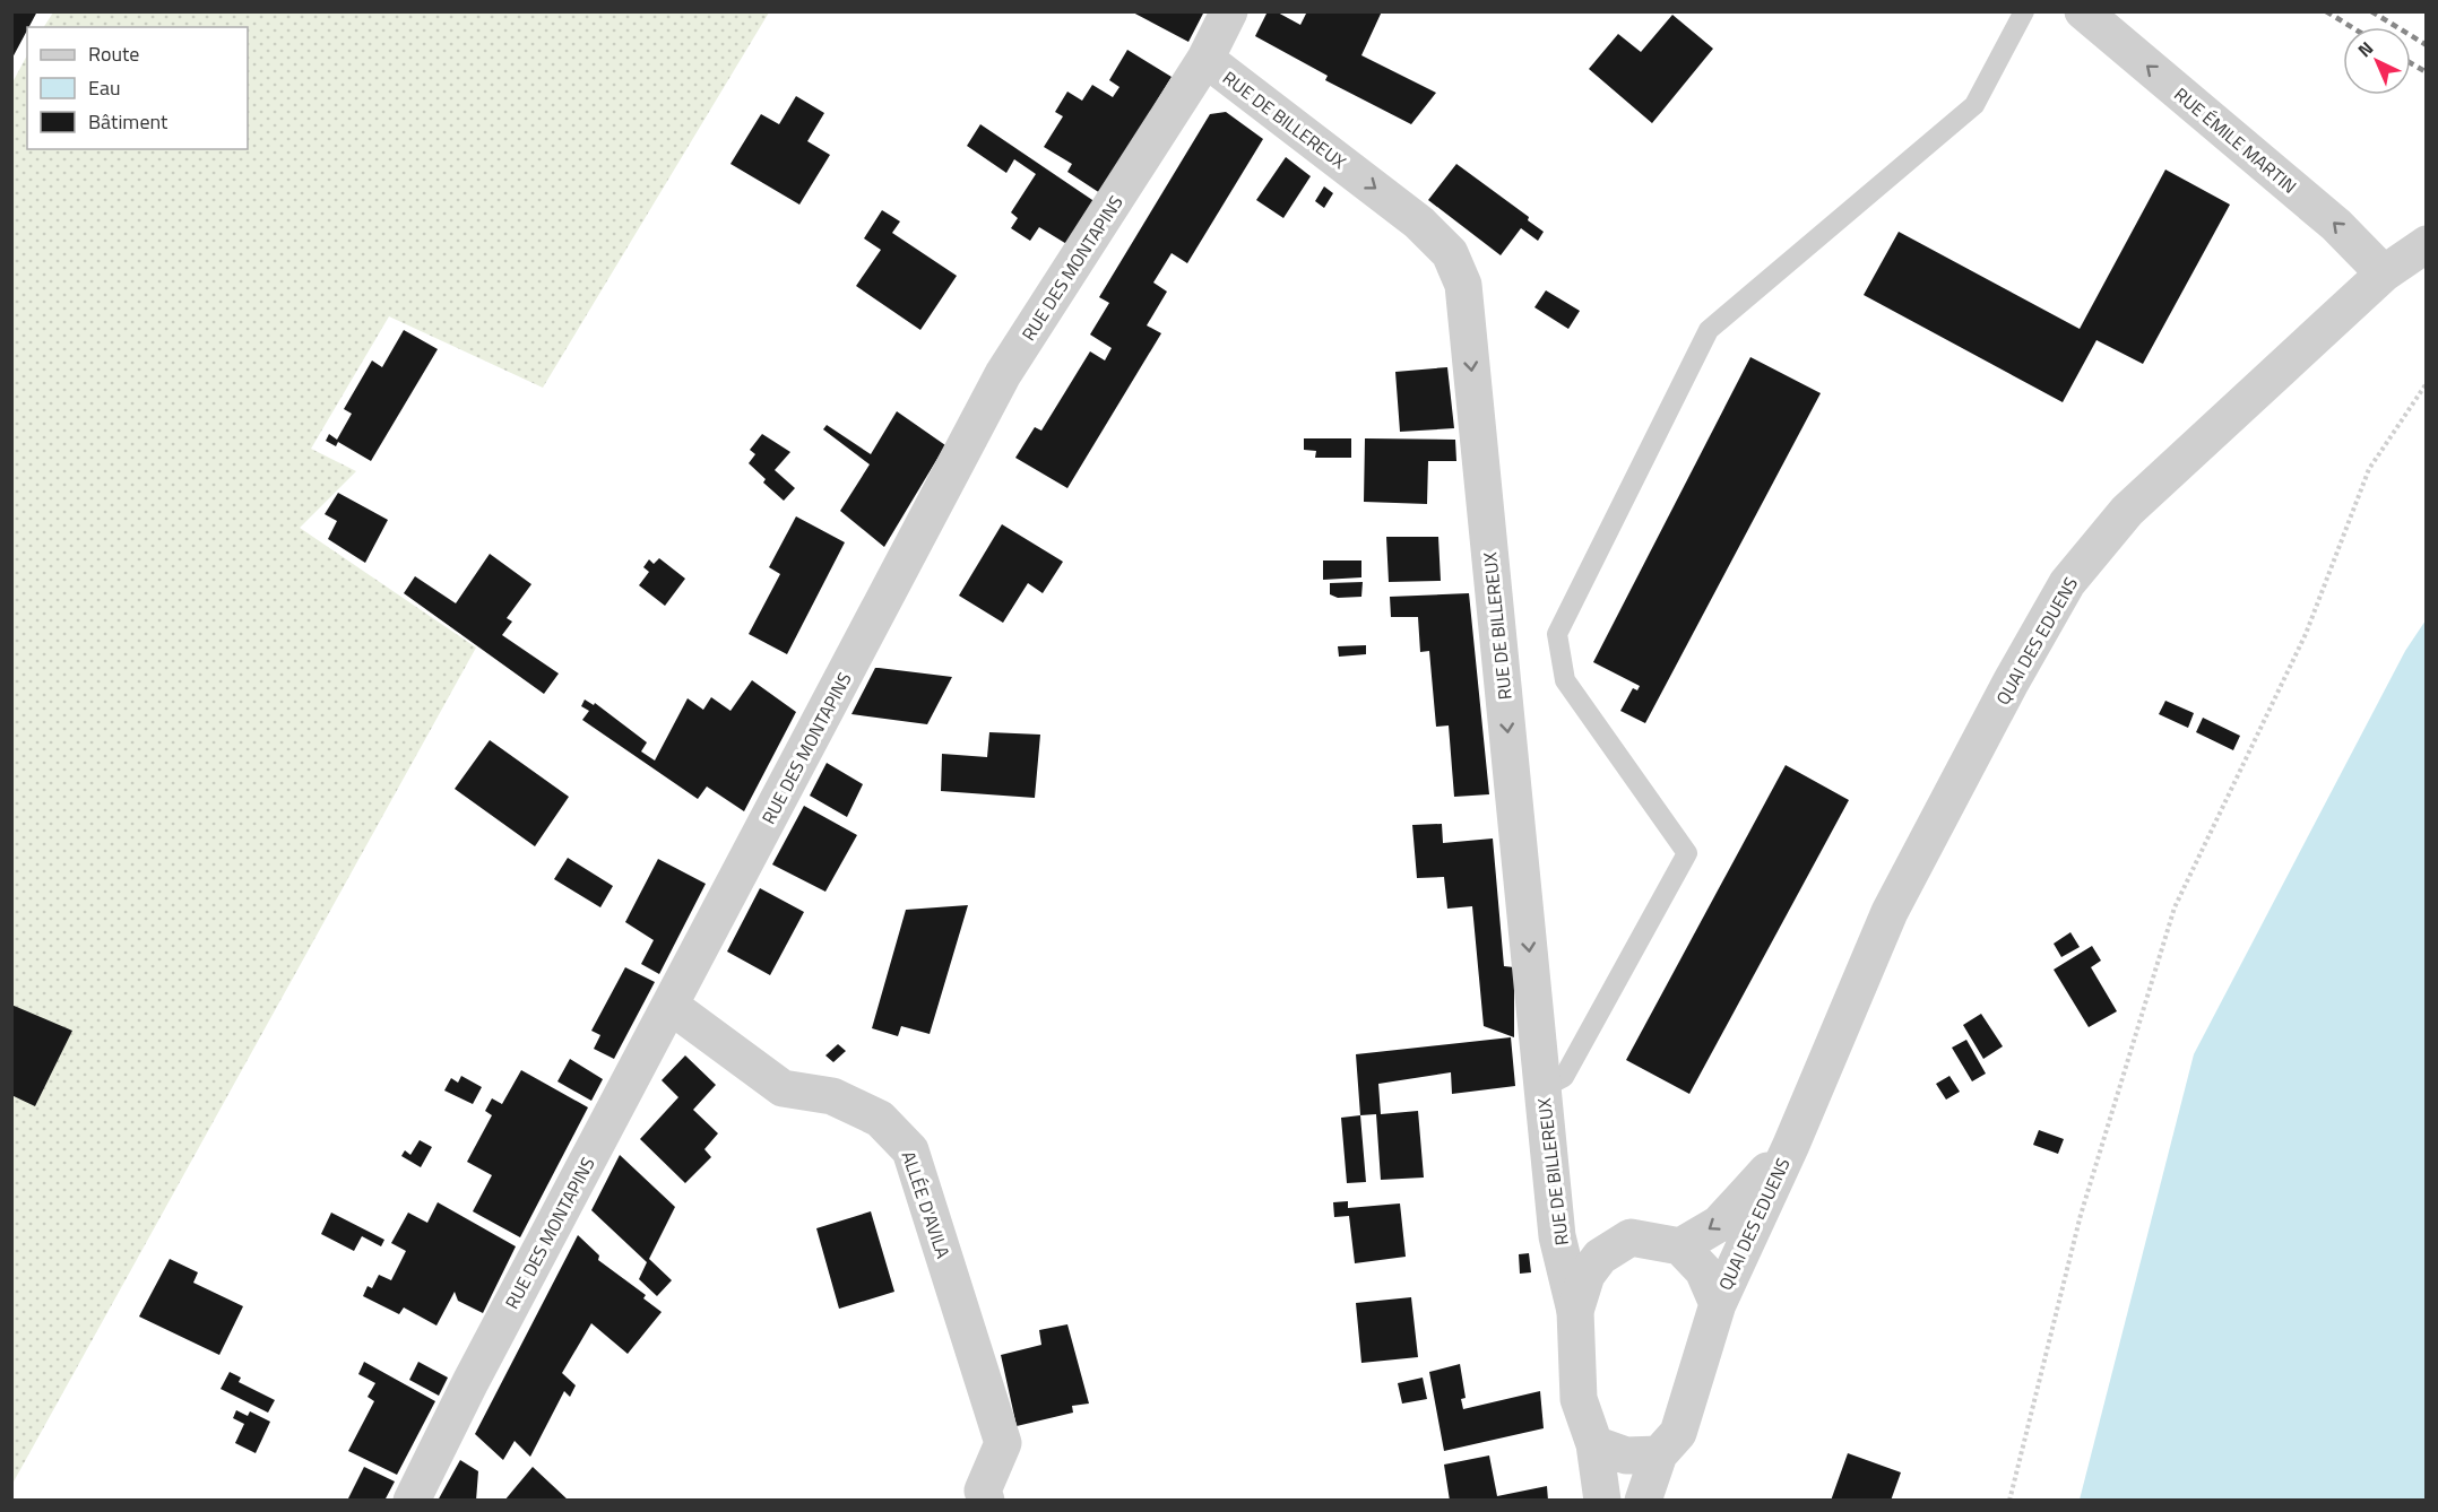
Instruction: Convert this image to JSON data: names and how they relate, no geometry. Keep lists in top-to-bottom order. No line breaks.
{"streets":{"street":["RUE DE BILLEREUX","RUE ÉMILE MARTIN","RUE DES MONTAPINS","QUAI DES EDUENS","ALLÉE D'AVILA"]},"crossings":[["RUE DE BILLEREUX","RUE DES MONTAPINS"],["RUE DE BILLEREUX","QUAI DES EDUENS"],["RUE ÉMILE MARTIN","QUAI DES EDUENS"],["RUE DES MONTAPINS","ALLÉE D'AVILA"]],"one_way":["RUE DE BILLEREUX","RUE ÉMILE MARTIN"],"legend":["Route","Eau","Bâtiment"],"north":"top left"}
